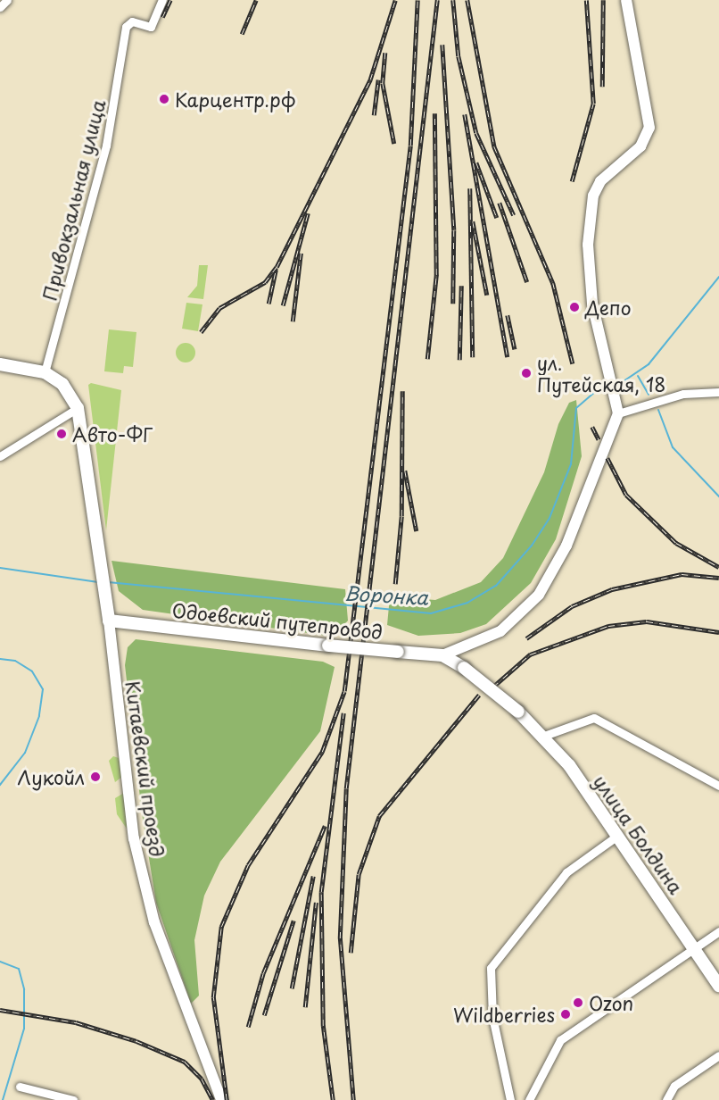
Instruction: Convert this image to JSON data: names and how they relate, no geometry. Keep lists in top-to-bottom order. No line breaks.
{"streets":{"main road":["Одоевский путепровод","улица Болдина"],"street":["Привокзальная улица","Китаевский проезд"]},"crossings":[["Одоевский путепровод","Китаевский проезд"],["Одоевский путепровод","улица Болдина"]],"water":["Воронка"],"places":["Карцентр.рф","Депо","ул. Путейская, 18","Авто-ФГ","Лукойл","Ozon","Wildberries"]}
